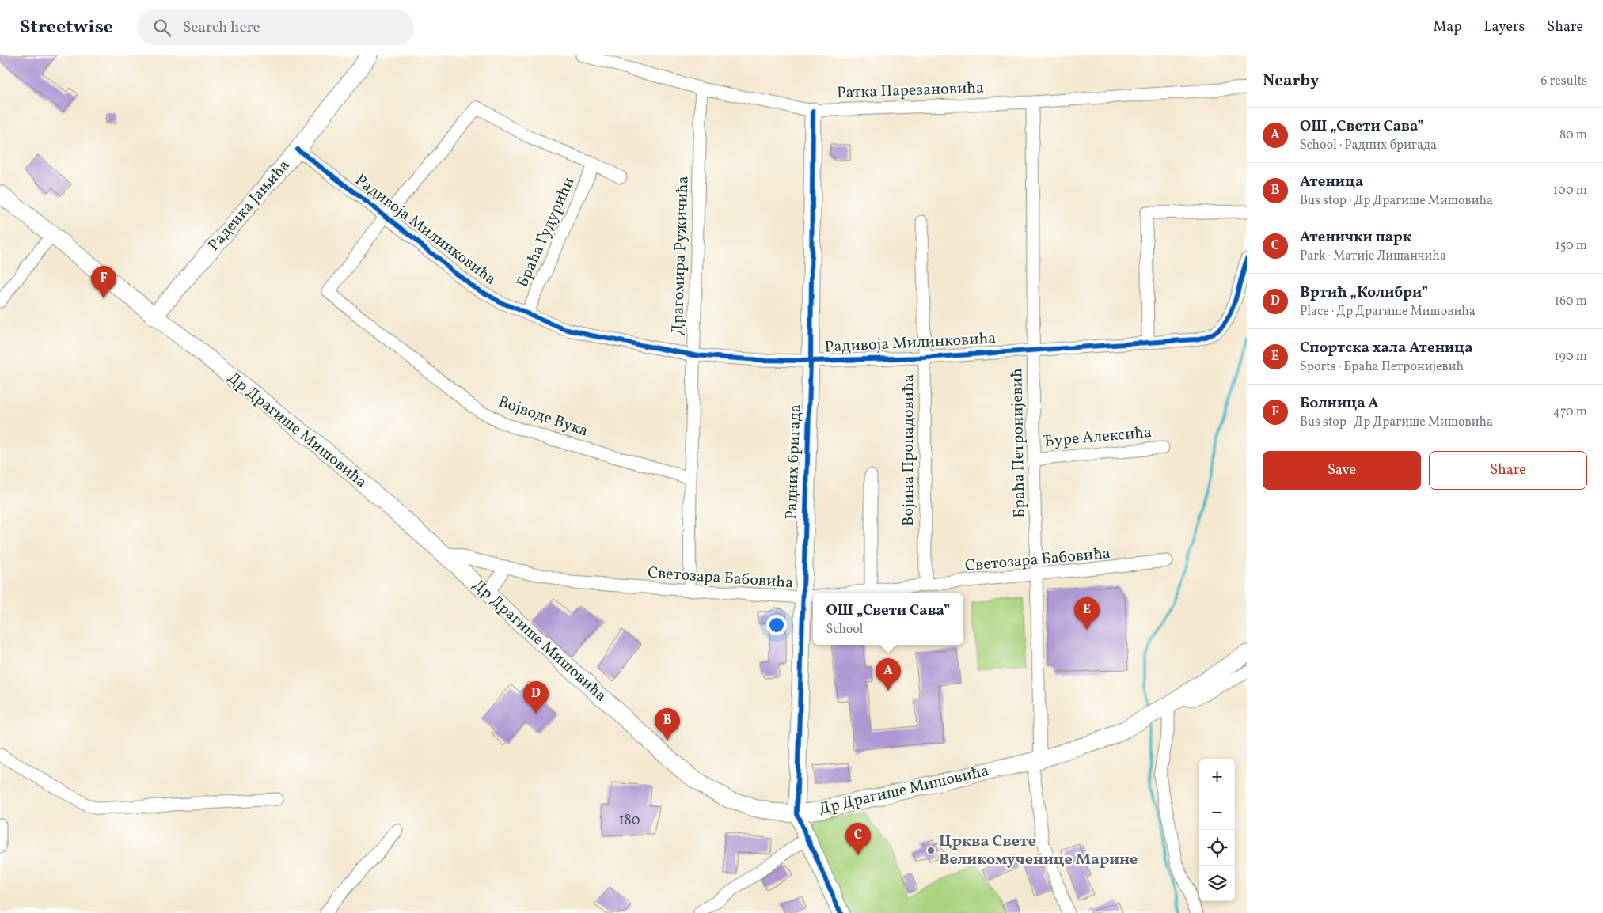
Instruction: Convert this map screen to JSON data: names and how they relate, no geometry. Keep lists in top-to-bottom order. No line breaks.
{"streets":{"main road":["Раденка Јањића","Др Драгише Мишовића","Радних бригада"],"street":["Ратка Парезановића","Радивоја Милинковића","Браћа Гудурићи","Драгомира Ружичића","Војводе Вука","Ђуре Алексића","Браћа Петронијевић","Војина Пропадовића","Светозара Бабовића"]},"crossings":[["Ратка Парезановића","Драгомира Ружичића"],["Ратка Парезановића","Браћа Петронијевић"],["Ратка Парезановића","Радних бригада"],["Раденка Јањића","Радивоја Милинковића"],["Раденка Јањића","Др Драгише Мишовића"],["Радивоја Милинковића","Браћа Гудурићи"],["Радивоја Милинковића","Драгомира Ружичића"],["Радивоја Милинковића","Војводе Вука"],["Радивоја Милинковића","Браћа Петронијевић"],["Радивоја Милинковића","Војина Пропадовића"],["Радивоја Милинковића","Радних бригада"],["Драгомира Ружичића","Војводе Вука"],["Драгомира Ружичића","Светозара Бабовића"],["Др Драгише Мишовића","Браћа Петронијевић"],["Др Драгише Мишовића","Радних бригада"],["Др Драгише Мишовића","Светозара Бабовића"],["Ђуре Алексића","Браћа Петронијевић"],["Браћа Петронијевић","Светозара Бабовића"],["Војина Пропадовића","Светозара Бабовића"],["Радних бригада","Светозара Бабовића"]],"places":["Црква Свете Великомученице Марине"],"house_numbers":["180"],"page":{"header":"Streetwise","search":"Search here","nav":["Map","Layers","Share"],"heading":["Nearby","6 results"],"list":[{"mark":"A","name":"ОШ „Свети Сава”","note":"School · Радних бригада","value":"80 m"},{"mark":"B","name":"Атеница","note":"Bus stop · Др Драгише Мишовића","value":"100 m"},{"mark":"C","name":"Атенички парк","note":"Park · Матије Лишанчића","value":"150 m"},{"mark":"D","name":"Вртић „Колибри”","note":"Place · Др Драгише Мишовића","value":"160 m"},{"mark":"E","name":"Спортска хала Атеница","note":"Sports · Браћа Петронијевић","value":"190 m"},{"mark":"F","name":"Болница А","note":"Bus stop · Др Драгише Мишовића","value":"470 m"}],"pins":["F","E","A","D","B","C"],"buttons":["Save","Share"],"popup":["ОШ „Свети Сава”","School"],"map_buttons":["+","−"]}}
